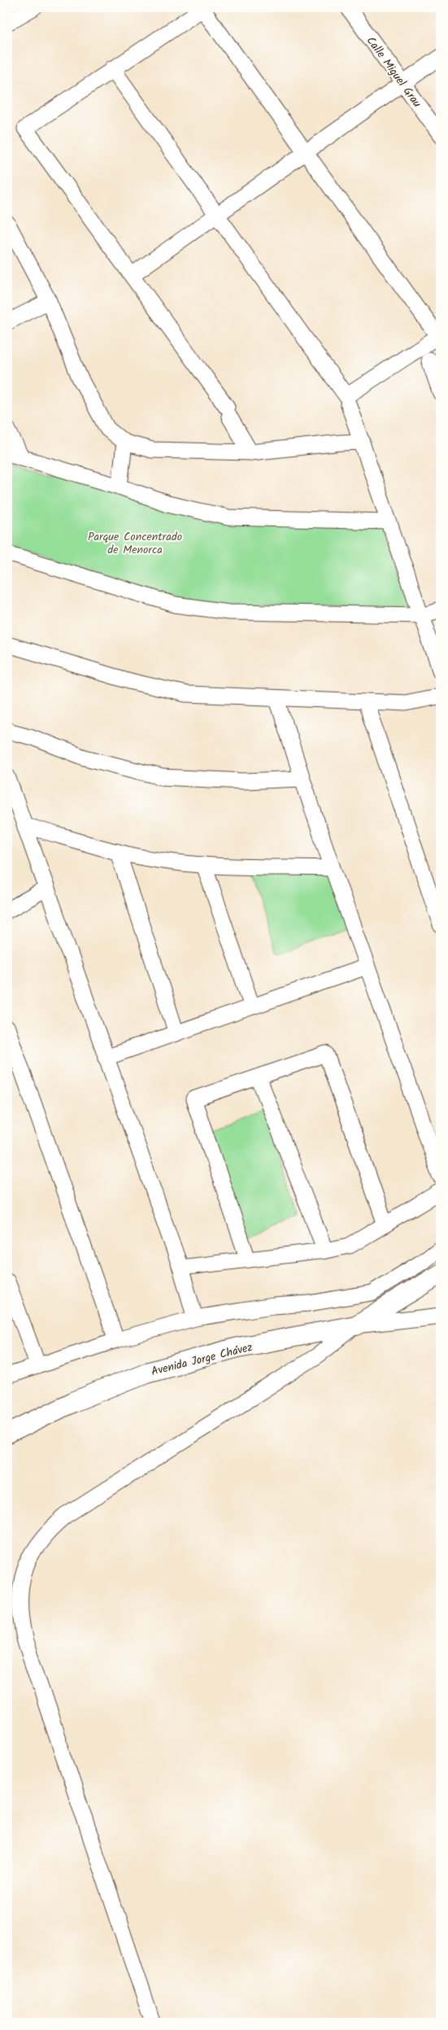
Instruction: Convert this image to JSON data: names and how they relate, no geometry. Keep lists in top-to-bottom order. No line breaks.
{"streets":{"main road":["Avenida Jorge Chávez"],"street":["Calle Miguel Grau"]},"parks":["Parque Concentrado de Menorca"]}
